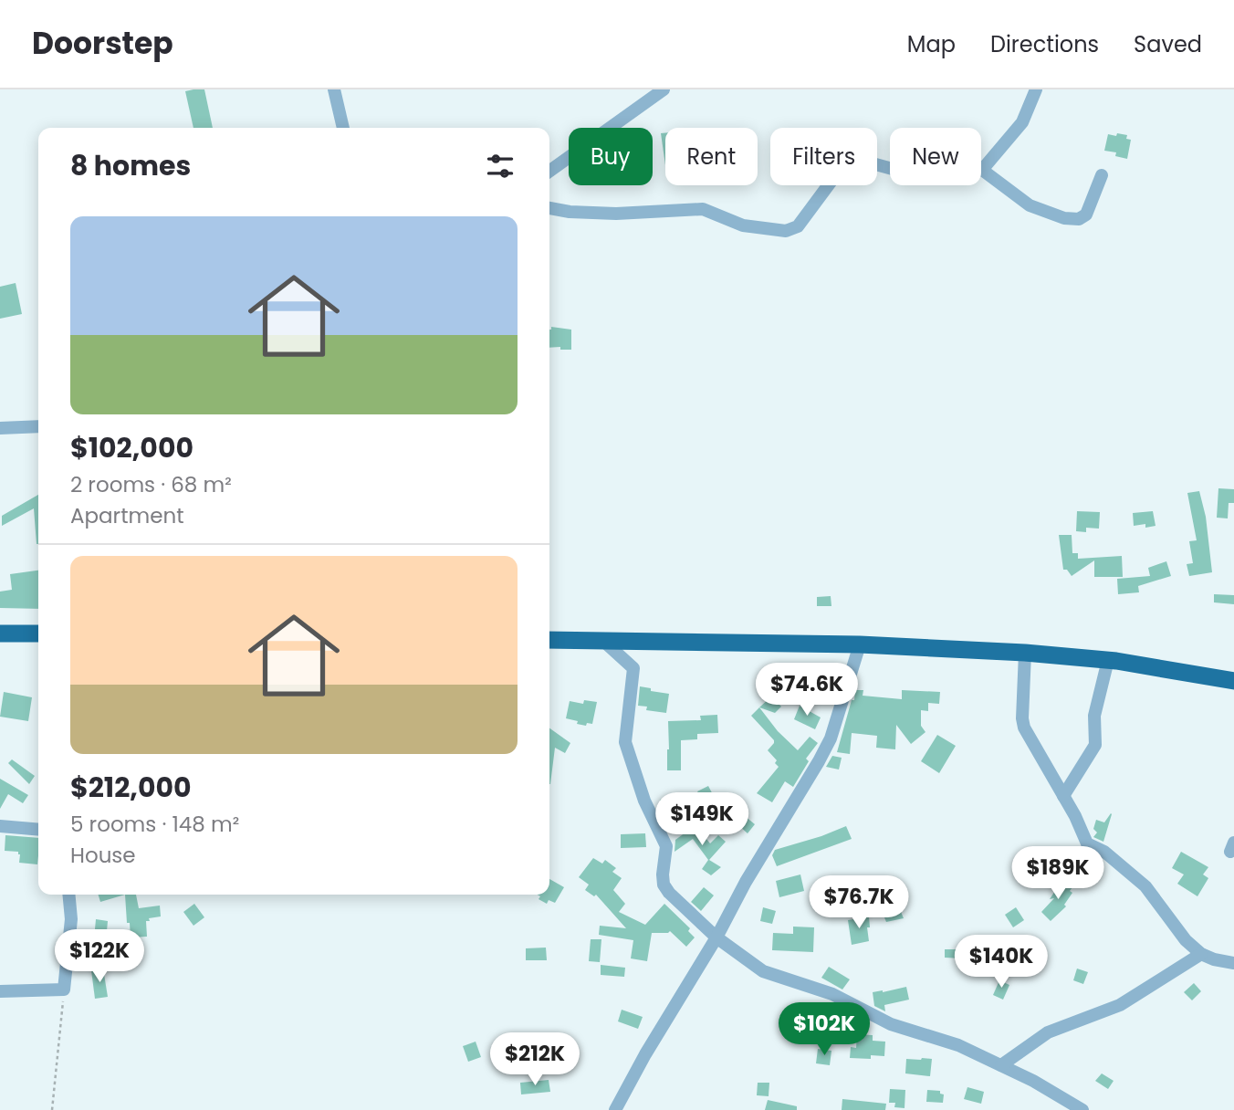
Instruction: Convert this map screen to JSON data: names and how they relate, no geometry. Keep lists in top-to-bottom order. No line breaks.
{"page":{"header":"Doorstep","nav":["Map","Directions","Saved"],"chip":["Buy","Rent","Filters","New"],"heading":"8 homes","list":[{"name":"$102,000","note":"2 rooms · 68 m² · Apartment"},{"name":"$212,000","note":"5 rooms · 148 m² · House"}],"price":["$74.6K","$149K","$189K","$76.7K","$122K","$140K","$102K","$212K"]}}
